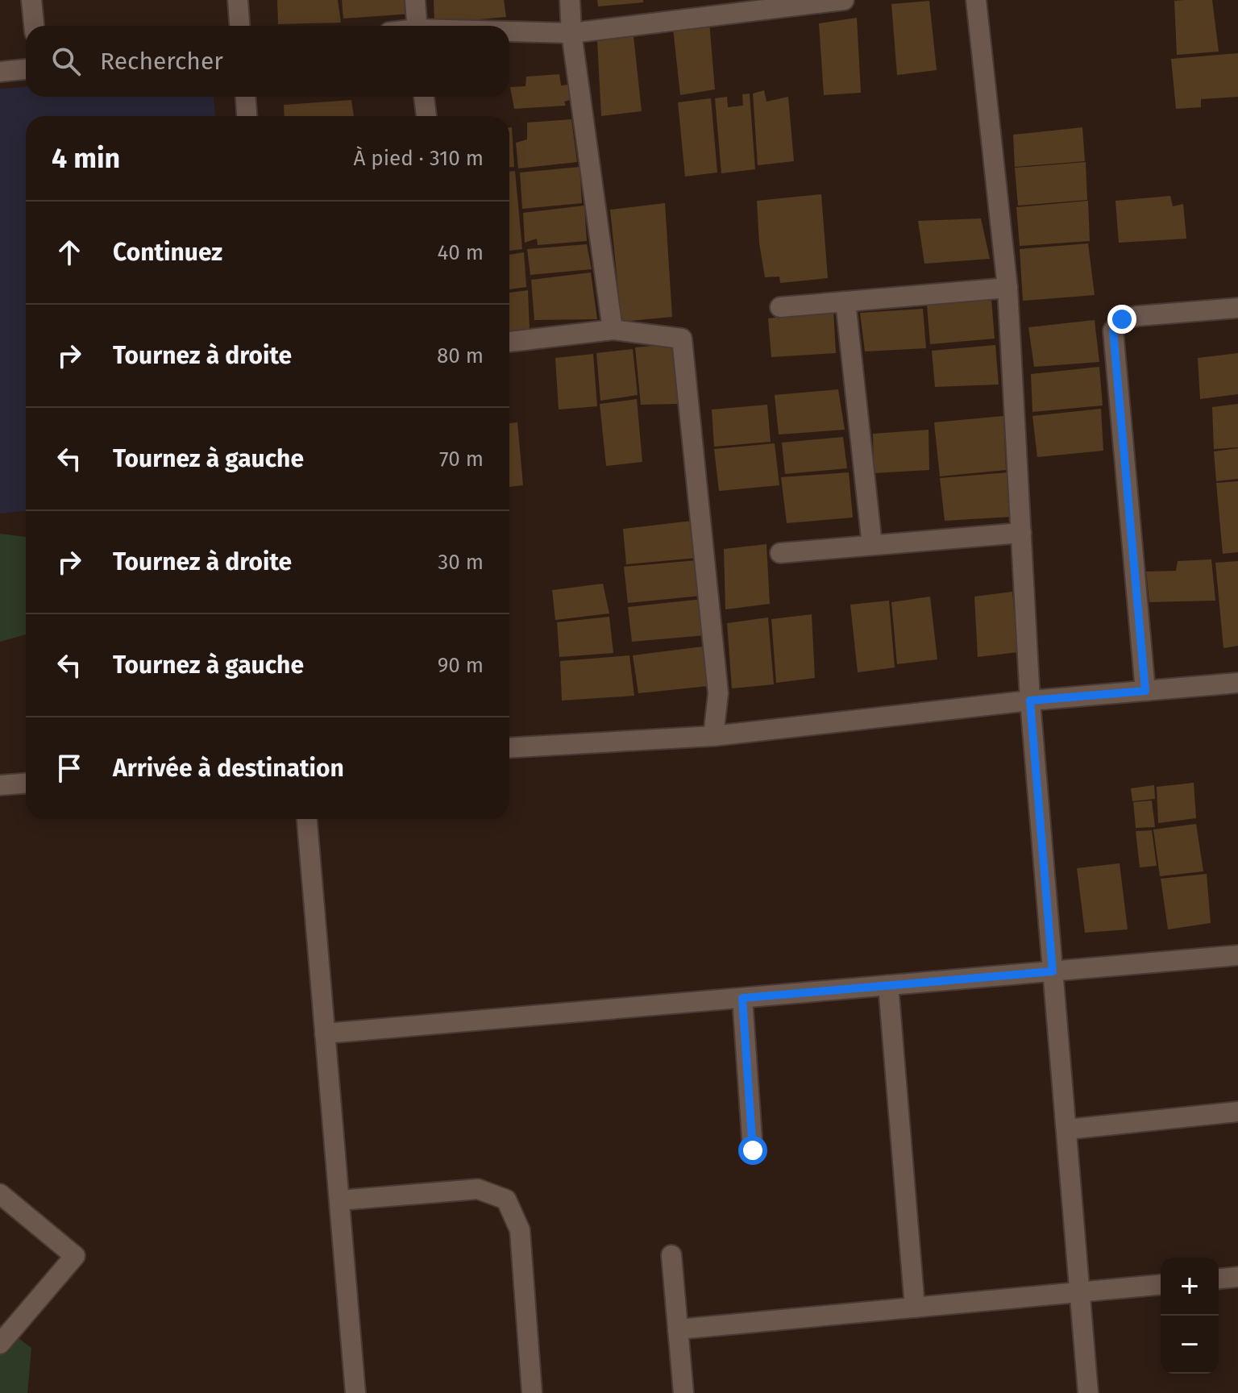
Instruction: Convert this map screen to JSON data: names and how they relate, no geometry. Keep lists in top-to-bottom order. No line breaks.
{"page":{"search":"Rechercher","heading":["4 min","À pied · 310 m"],"list":[["Continuez","40 m"],["Tournez à droite","80 m"],["Tournez à gauche","70 m"],["Tournez à droite","30 m"],["Tournez à gauche","90 m"],"Arrivée à destination"],"map_buttons":["+","−"]}}
